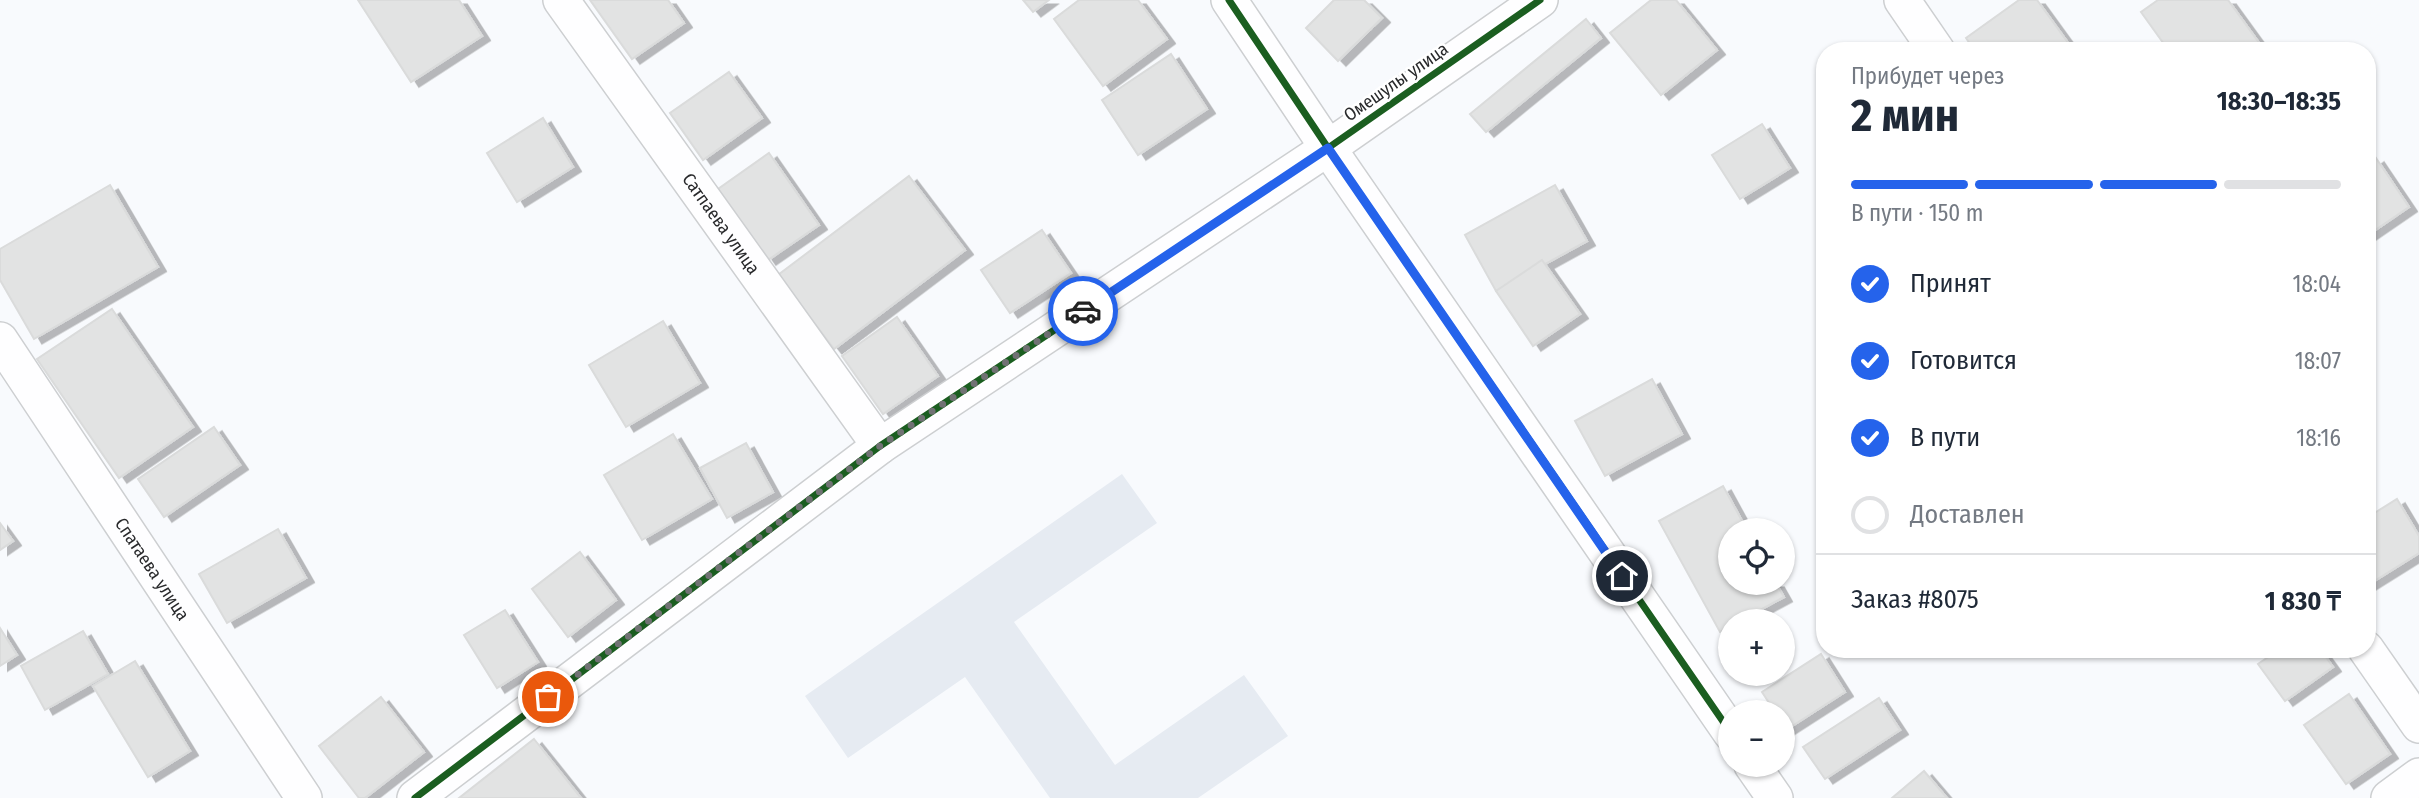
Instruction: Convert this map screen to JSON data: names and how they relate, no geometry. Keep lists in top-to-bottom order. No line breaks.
{"streets":{"street":["Омешулы улица","Сатпаева улица","Спатаева улица"]},"crossings":[["Омешулы улица","Сатпаева улица"]],"page":{"heading":["2 мин","Прибудет через","18:30–18:35"],"panel":["Заказ #8075","1 830 ₸"],"bar":"В пути · 150 m","list":[["Принят","18:04"],["Готовится","18:07"],["В пути","18:16"],"Доставлен"],"map_buttons":["+","−"]}}
